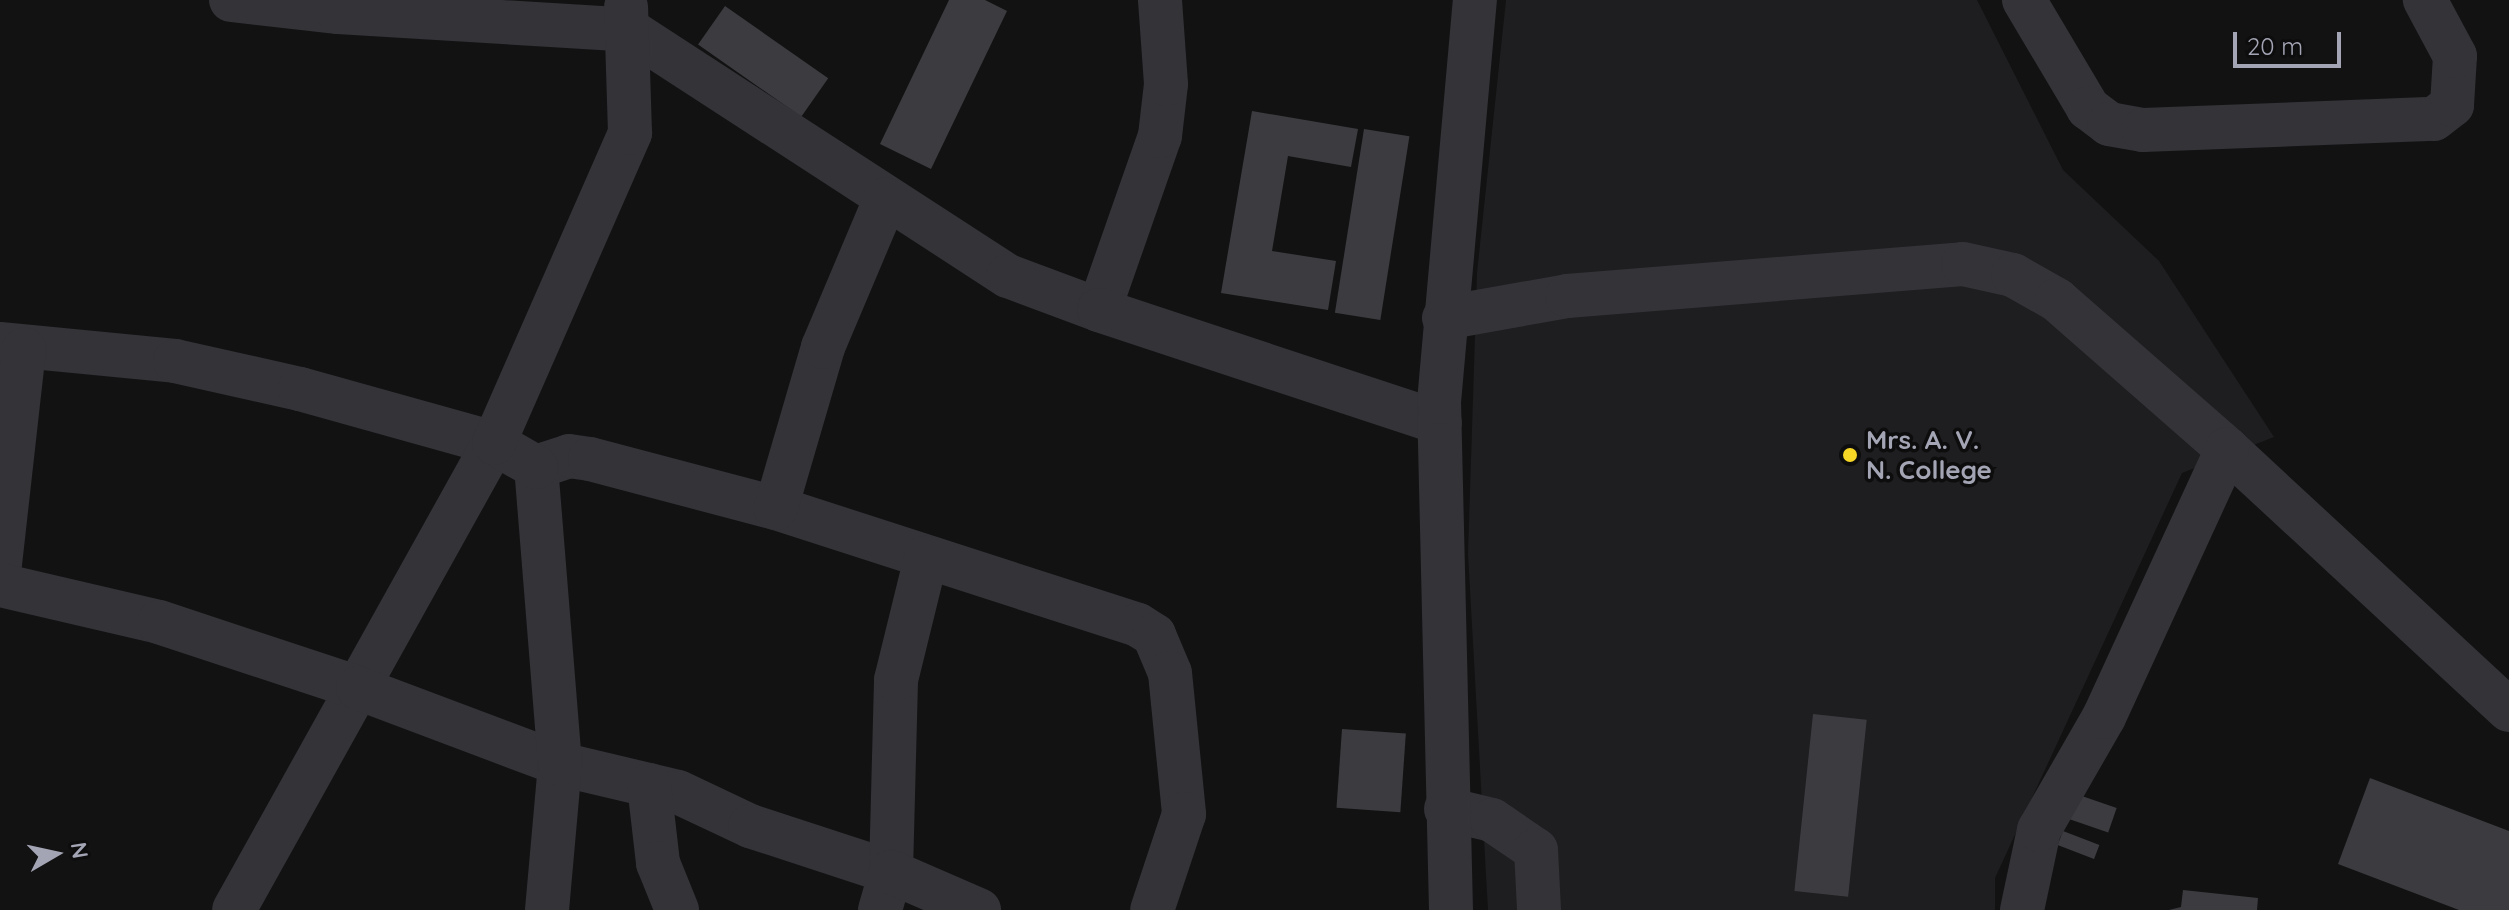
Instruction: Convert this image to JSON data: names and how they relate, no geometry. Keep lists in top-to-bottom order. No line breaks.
{"places":["Mrs. A. V. N. College"],"scale_bar":"20 m","north":"right"}
